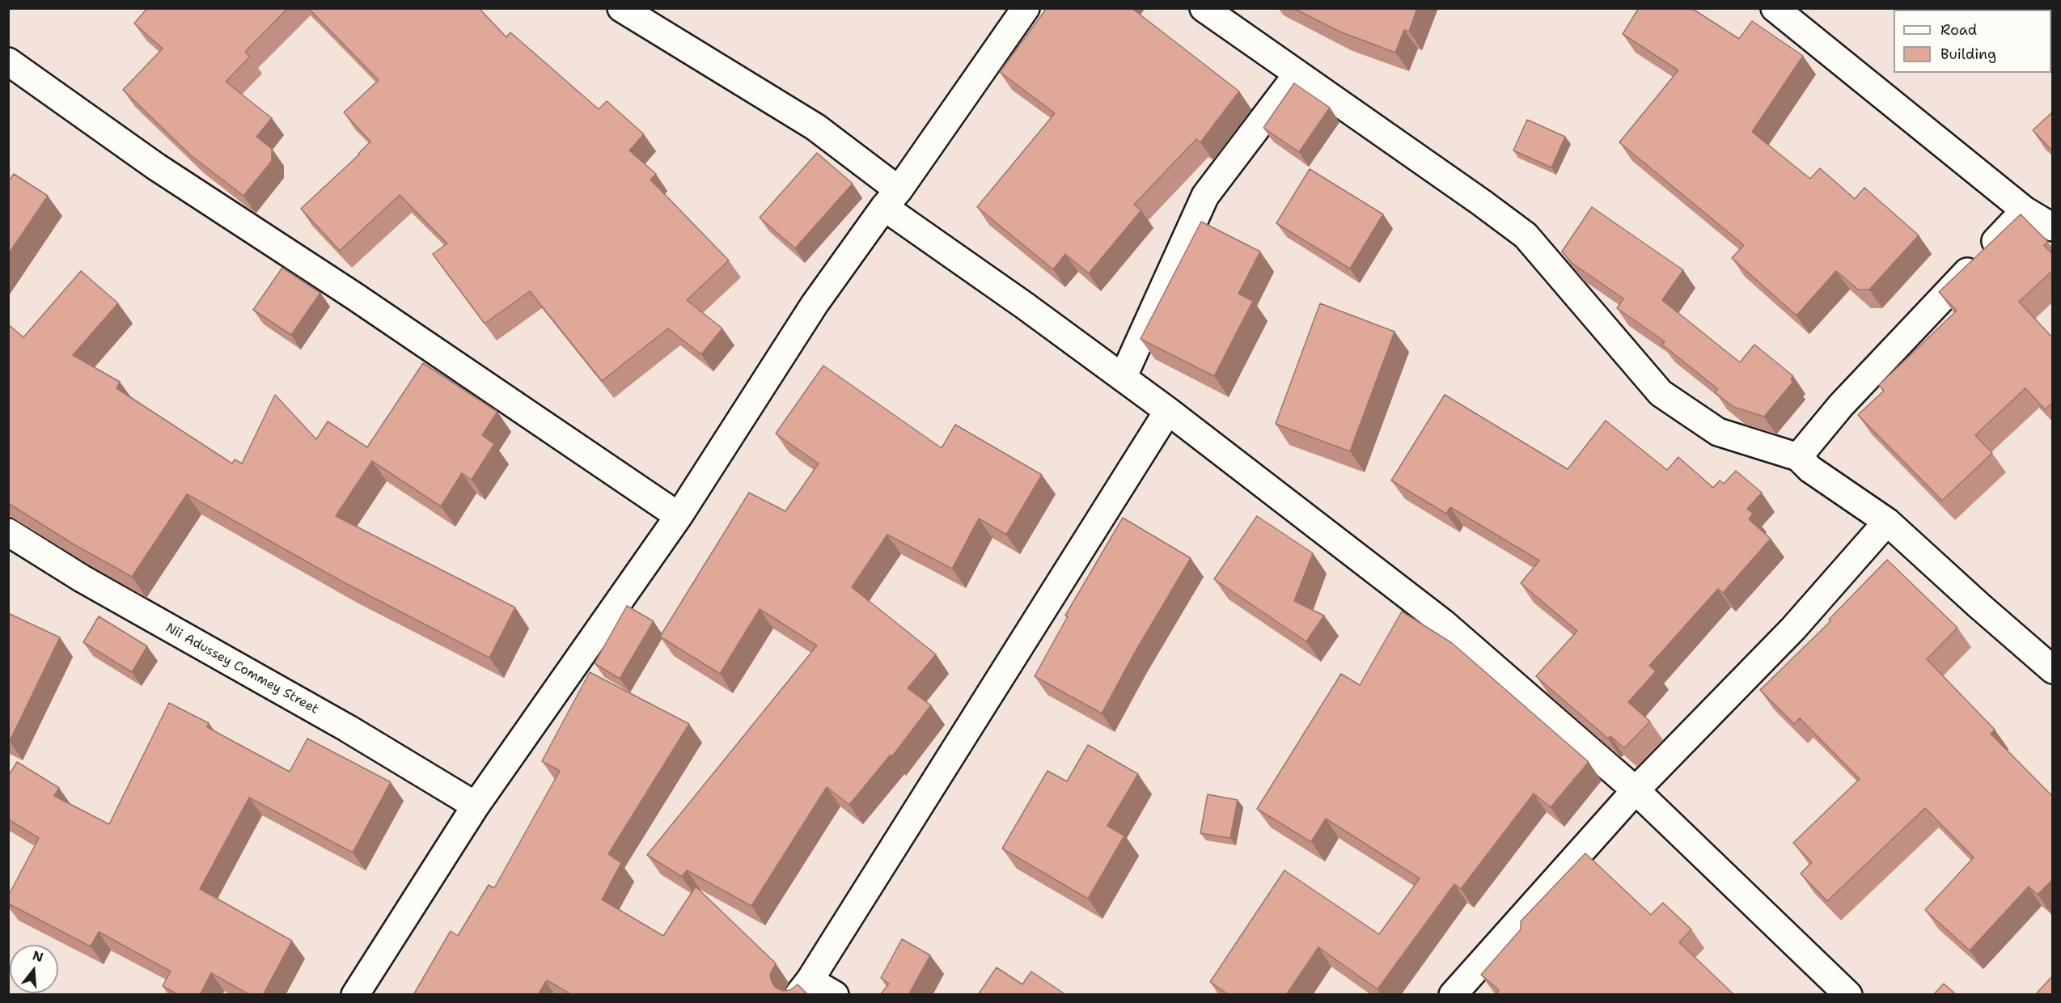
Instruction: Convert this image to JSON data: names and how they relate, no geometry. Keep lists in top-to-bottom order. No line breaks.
{"streets":{"street":["Nii Adussey Commey Street"]},"legend":["Road","Building"],"north":"top"}
